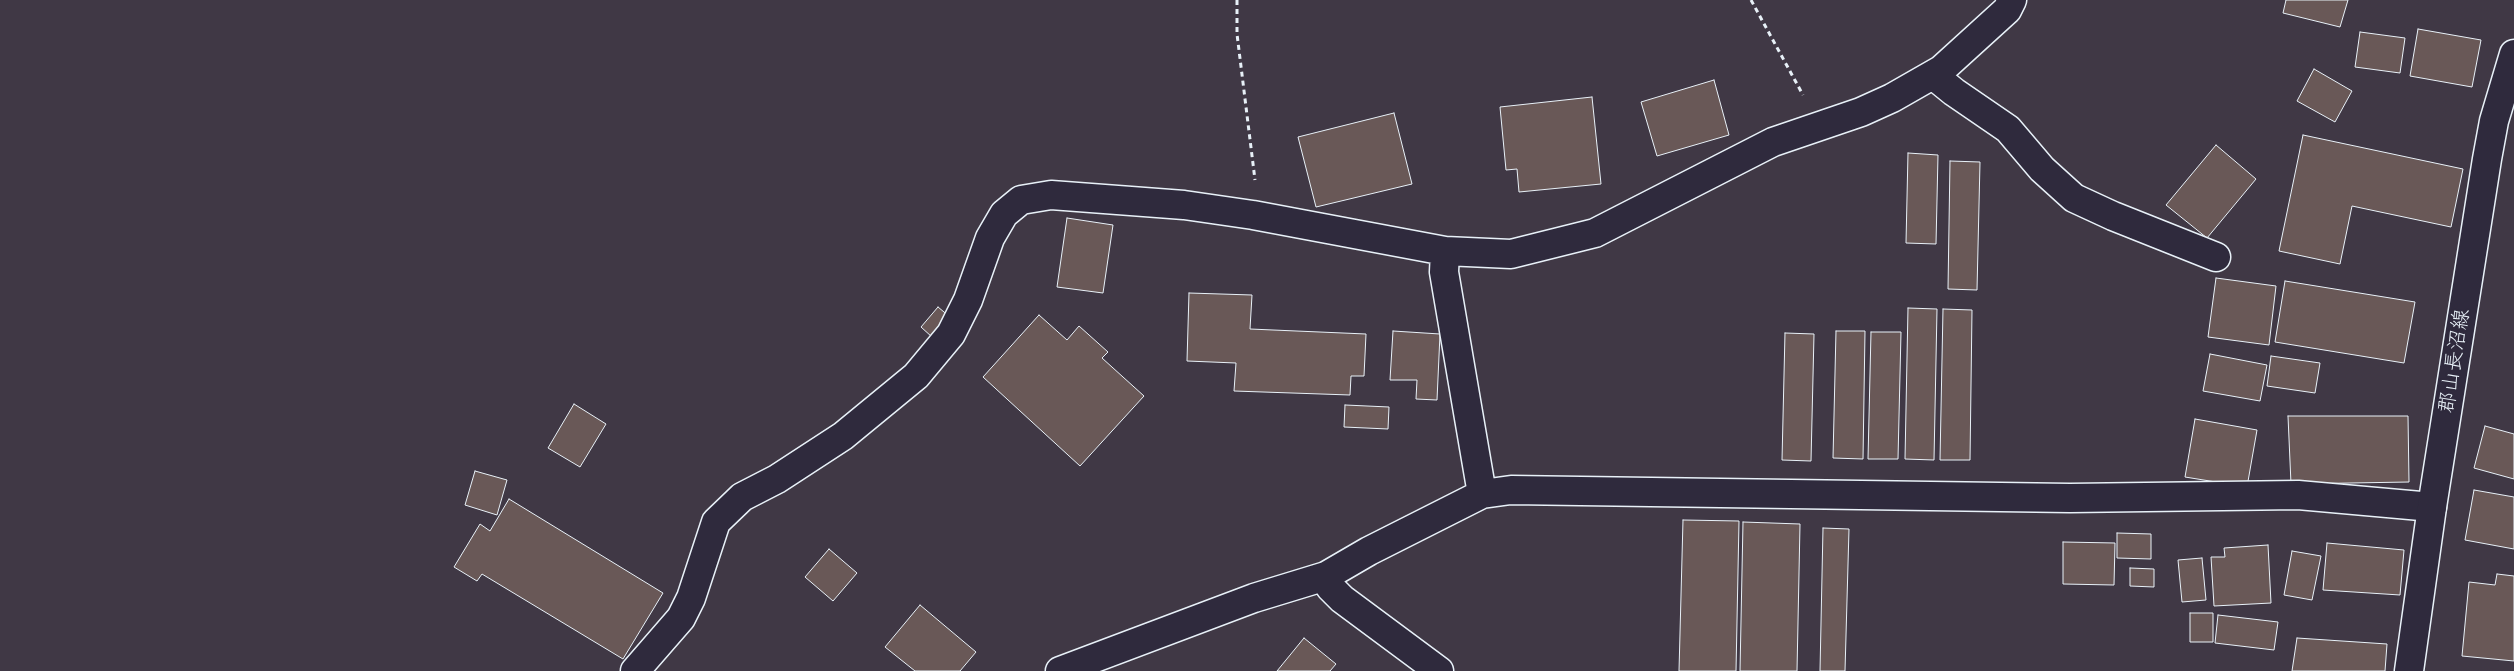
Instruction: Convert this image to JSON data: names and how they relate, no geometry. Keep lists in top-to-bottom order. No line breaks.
{"streets":{"street":["郡山長沼線"]}}
